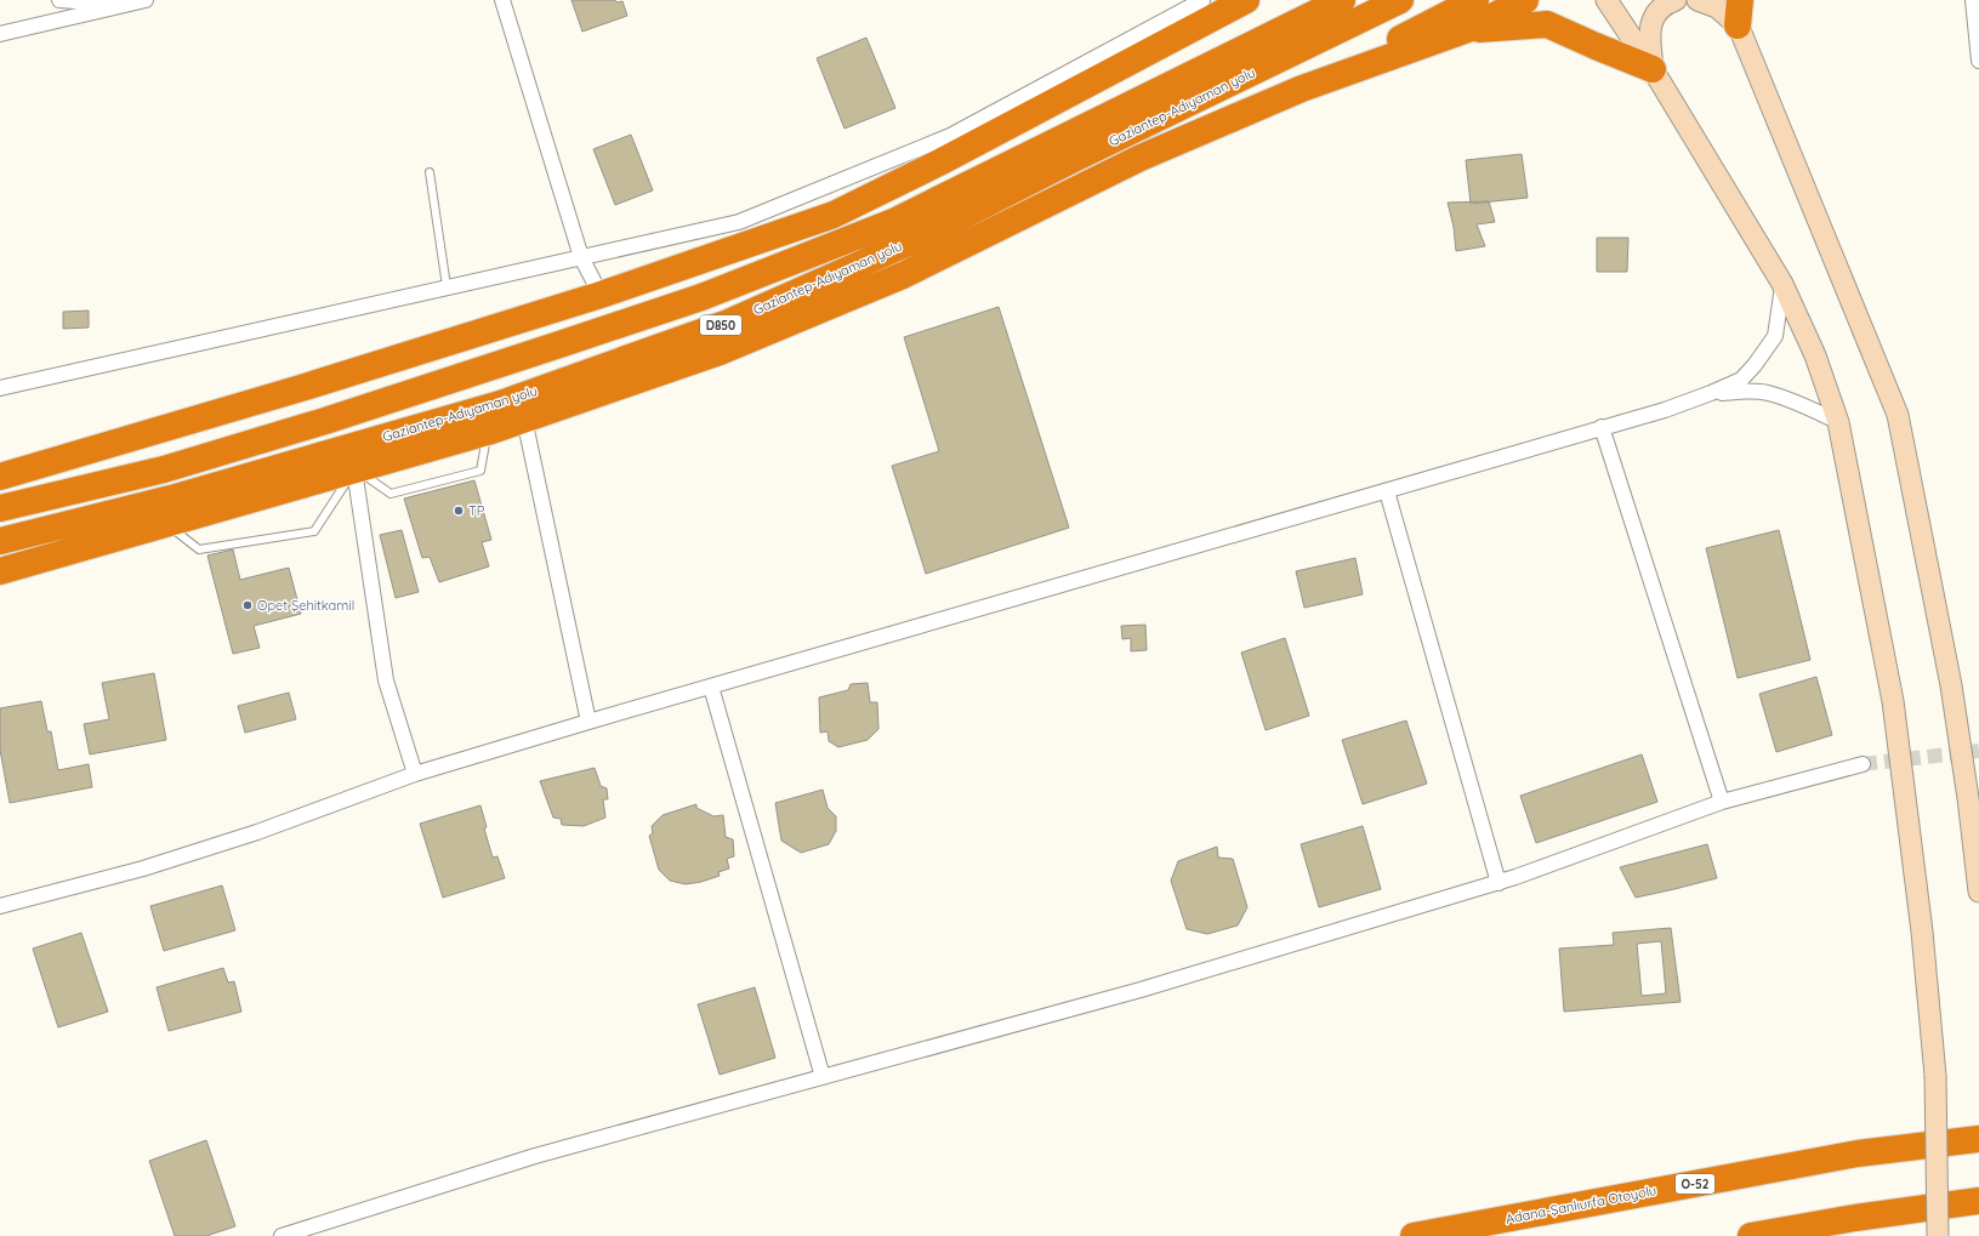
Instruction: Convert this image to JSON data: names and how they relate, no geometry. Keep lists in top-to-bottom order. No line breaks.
{"streets":{"highway":["Gaziantep-Adıyaman yolu","D850","O-52","Adana-Şanlıurfa Otoyolu"]},"places":["TP","Opet Şehitkamil"]}
